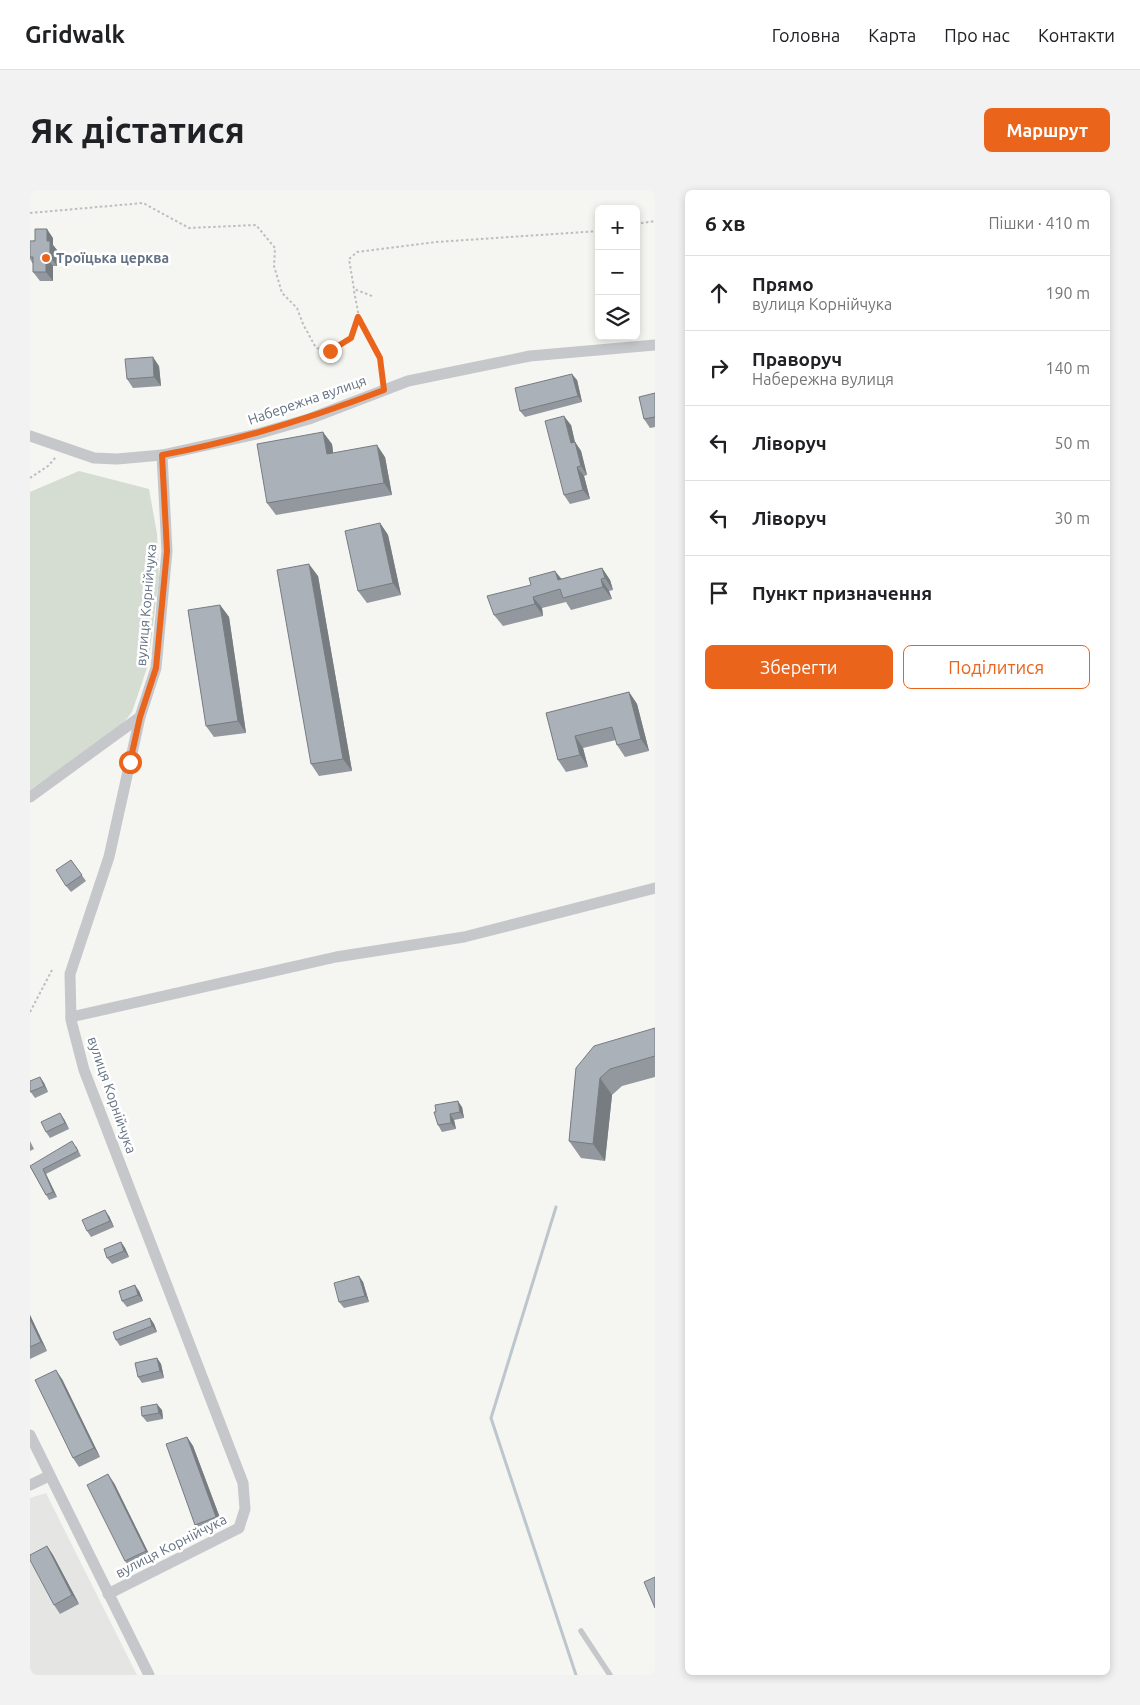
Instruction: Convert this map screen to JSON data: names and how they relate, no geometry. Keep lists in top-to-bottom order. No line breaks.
{"streets":{"street":["Набережна вулиця","вулиця Корнійчука"]},"crossings":[["Набережна вулиця","вулиця Корнійчука"]],"places":["Троїцька церква"],"page":{"header":"Gridwalk","nav":["Головна","Карта","Про нас","Контакти"],"buttons":["Маршрут",["Зберегти","Поділитися"]],"title":"Як дістатися","heading":["6 хв","Пішки · 410 m"],"map_buttons":["+","−"],"list":[["Прямо","вулиця Корнійчука","190 m"],["Праворуч","Набережна вулиця","140 m"],["Ліворуч","50 m"],["Ліворуч","30 m"],"Пункт призначення"]}}
